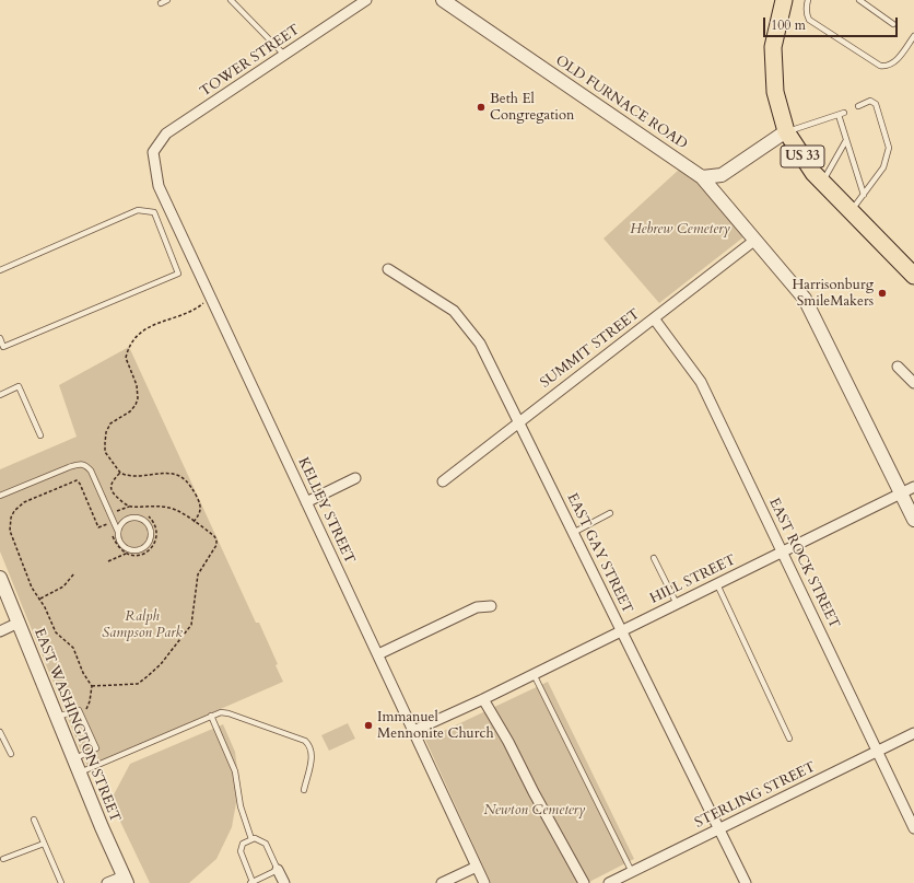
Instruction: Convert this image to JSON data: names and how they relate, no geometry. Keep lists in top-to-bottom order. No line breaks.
{"streets":{"main road":["US 33"],"street":["TOWER STREET","OLD FURNACE ROAD","SUMMIT STREET","KELLEY STREET","EAST GAY STREET","EAST ROCK STREET","HILL STREET","EAST WASHINGTON STREET","STERLING STREET"]},"crossings":[["TOWER STREET","KELLEY STREET"],["OLD FURNACE ROAD","SUMMIT STREET"],["OLD FURNACE ROAD","HILL STREET"],["SUMMIT STREET","EAST GAY STREET"],["SUMMIT STREET","EAST ROCK STREET"],["KELLEY STREET","HILL STREET"],["EAST GAY STREET","HILL STREET"],["EAST GAY STREET","STERLING STREET"],["EAST ROCK STREET","HILL STREET"],["EAST ROCK STREET","STERLING STREET"]],"parks":["Hebrew Cemetery","Ralph Sampson Park","Newton Cemetery"],"places":["Beth El Congregation","Harrisonburg SmileMakers","Immanuel Mennonite Church"],"scale_bar":"100 m"}
